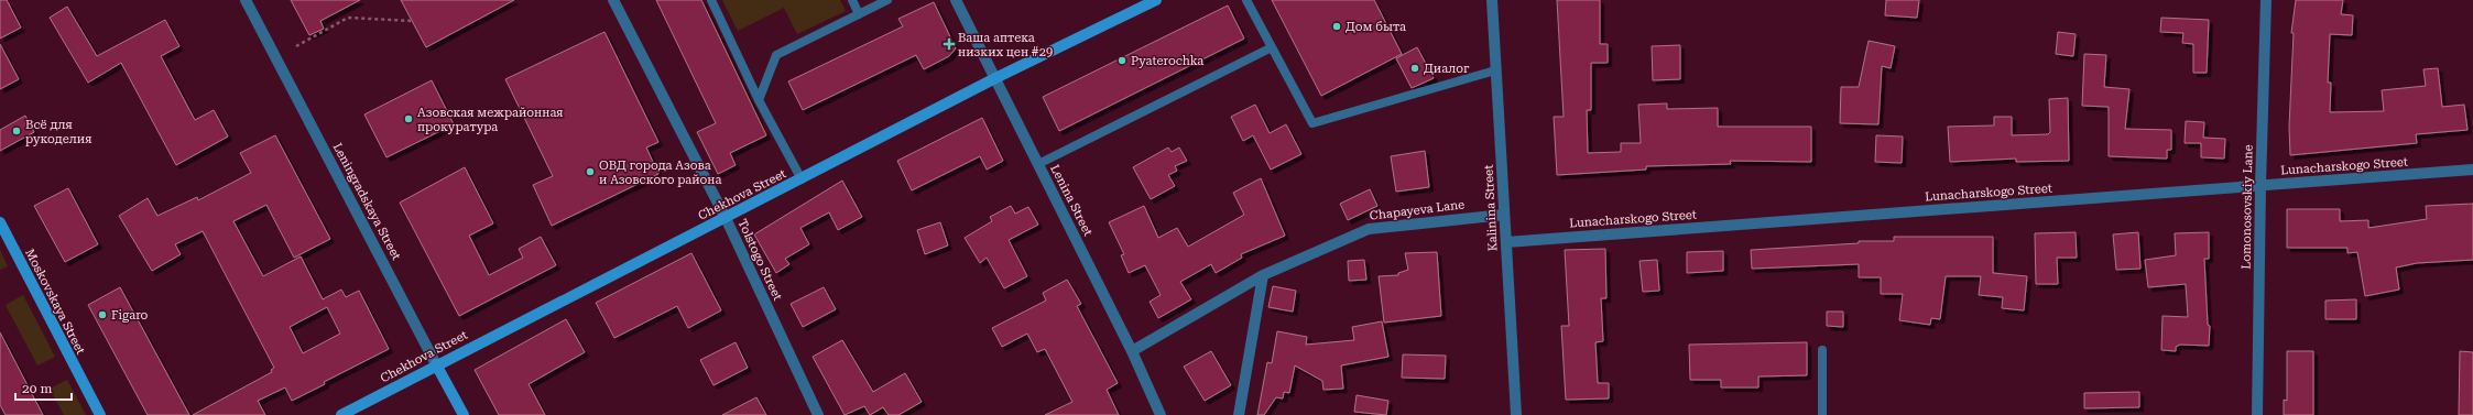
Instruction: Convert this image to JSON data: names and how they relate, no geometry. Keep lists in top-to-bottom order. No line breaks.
{"streets":{"main road":["Chekhova Street","Leningradskaya Street","Moskovskaya Street"],"street":["Lunacharskogo Street","Lenina Street","Lomonosovskiy Lane","Kalinina Street","Chapayeva Lane","Tolstogo Street"]},"crossings":[["Lunacharskogo Street","Lomonosovskiy Lane"],["Lunacharskogo Street","Kalinina Street"],["Chekhova Street","Lenina Street"],["Chekhova Street","Leningradskaya Street"],["Chekhova Street","Tolstogo Street"],["Lenina Street","Chapayeva Lane"],["Kalinina Street","Chapayeva Lane"]],"places":{"other":["Дом быта","Pyaterochka","Диалог","Азовская межрайонная прокуратура","Всё для рукоделия","ОВД города Азова и Азовского района","Figaro"],"health":["Ваша аптека низких цен #29"]},"scale_bar":"20 m"}
